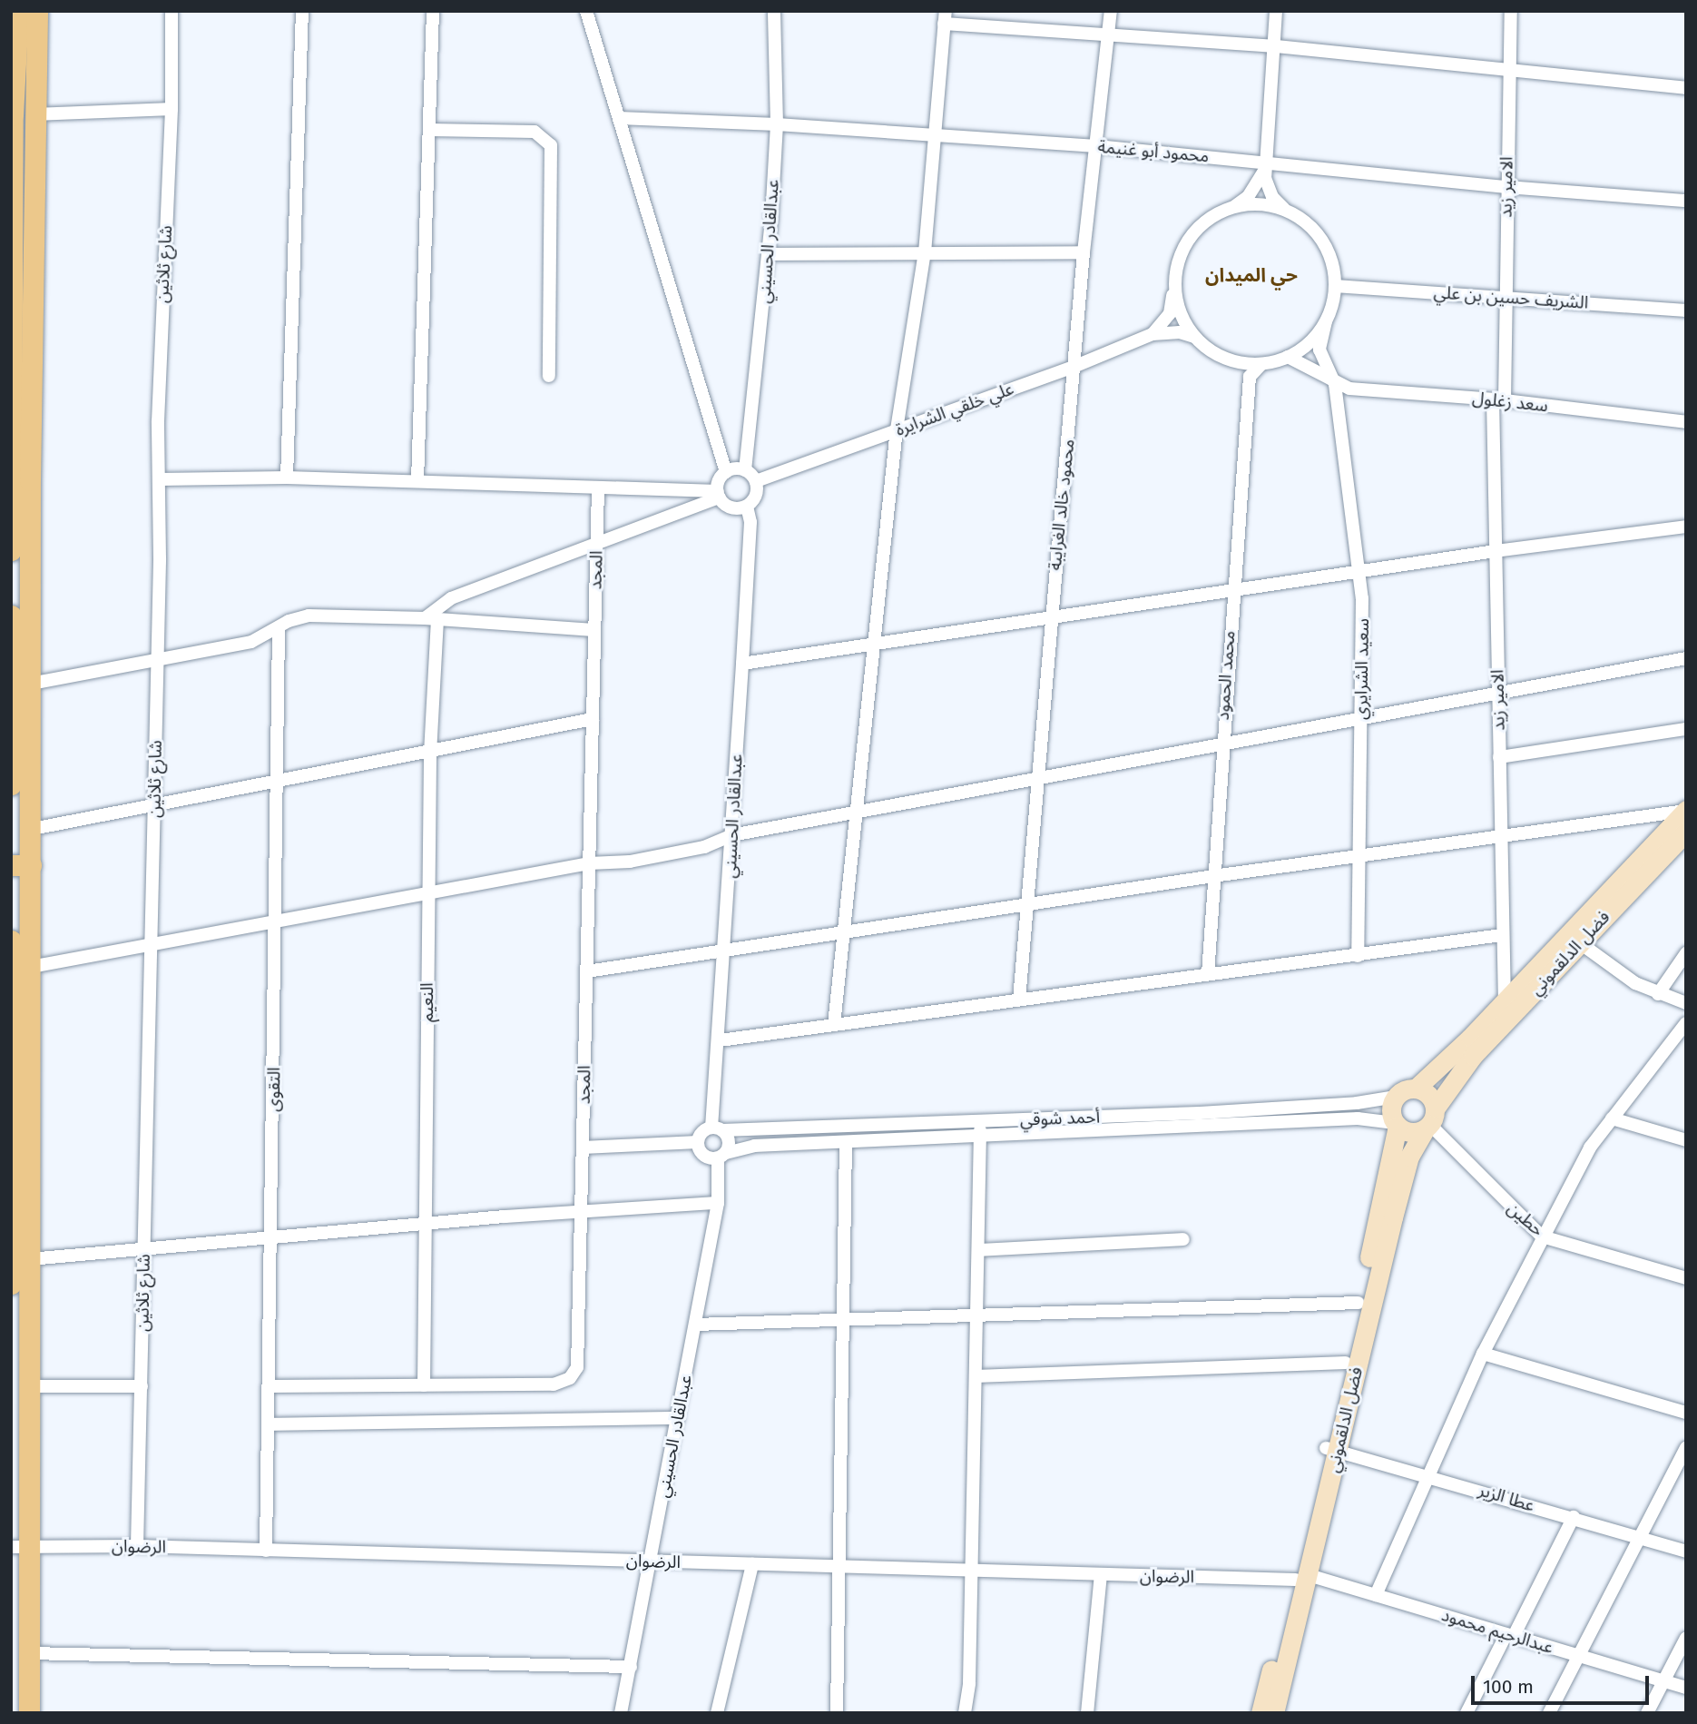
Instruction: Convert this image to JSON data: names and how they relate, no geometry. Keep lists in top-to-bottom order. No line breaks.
{"streets":{"main road":["فضل الدلقموني"],"street":["محمود أبو غنيمة","الامير زيد","عبدالقادر الحسيني","شارع ثلاثين","الشريف حسين بن علي","سعد زغلول","علي خلقي الشرايرة","محمود خالد الغرايبة","المجد","سعيد الشرايري","محمد الحمود","النعيم","التقوى","أحمد شوقي","حطين","عطا الزير","الرضوان","عبدالرحيم محمود"]},"crossings":[["محمود أبو غنيمة","الامير زيد"],["محمود أبو غنيمة","عبدالقادر الحسيني"],["محمود أبو غنيمة","محمود خالد الغرايبة"],["الامير زيد","الشريف حسين بن علي"],["الامير زيد","سعد زغلول"],["عبدالقادر الحسيني","علي خلقي الشرايرة"],["عبدالقادر الحسيني","أحمد شوقي"],["عبدالقادر الحسيني","الرضوان"],["شارع ثلاثين","الرضوان"],["الشريف حسين بن علي","سعد زغلول"],["الشريف حسين بن علي","علي خلقي الشرايرة"],["سعد زغلول","علي خلقي الشرايرة"],["سعد زغلول","سعيد الشرايري"],["علي خلقي الشرايرة","محمود خالد الغرايبة"],["المجد","النعيم"],["المجد","التقوى"],["فضل الدلقموني","أحمد شوقي"],["فضل الدلقموني","حطين"],["فضل الدلقموني","عطا الزير"],["فضل الدلقموني","الرضوان"],["فضل الدلقموني","عبدالرحيم محمود"],["التقوى","الرضوان"],["أحمد شوقي","حطين"],["الرضوان","عبدالرحيم محمود"]],"districts":["حي الميدان"],"scale_bar":"100 m"}
